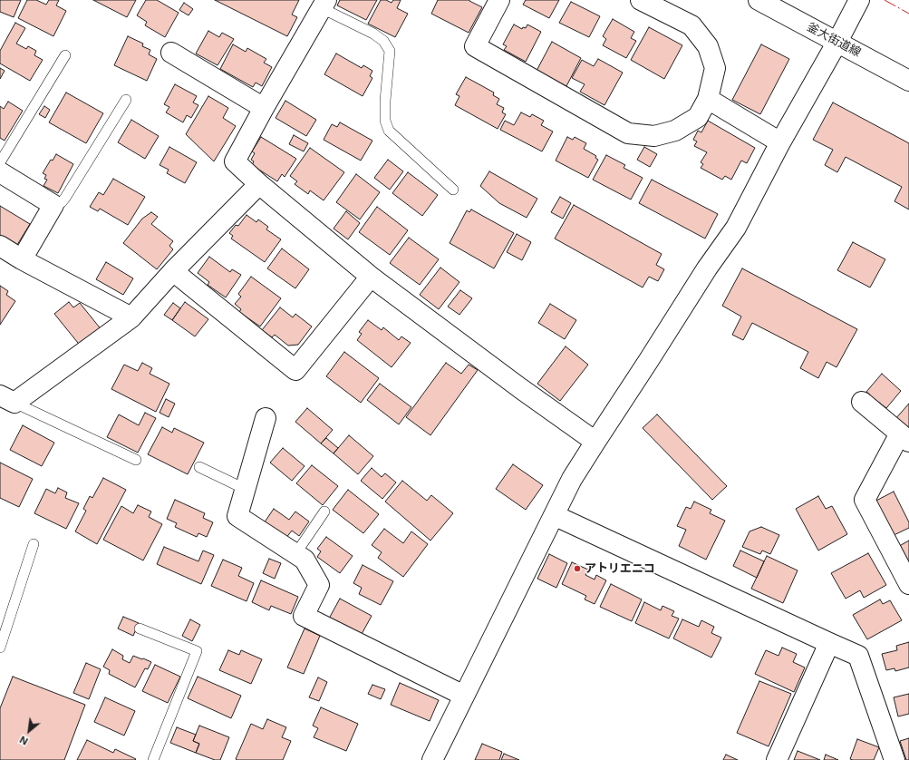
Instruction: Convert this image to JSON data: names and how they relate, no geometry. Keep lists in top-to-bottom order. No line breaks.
{"streets":{"street":["釜大街道線"]},"places":["アトリエニコ"],"north":"bottom left"}
